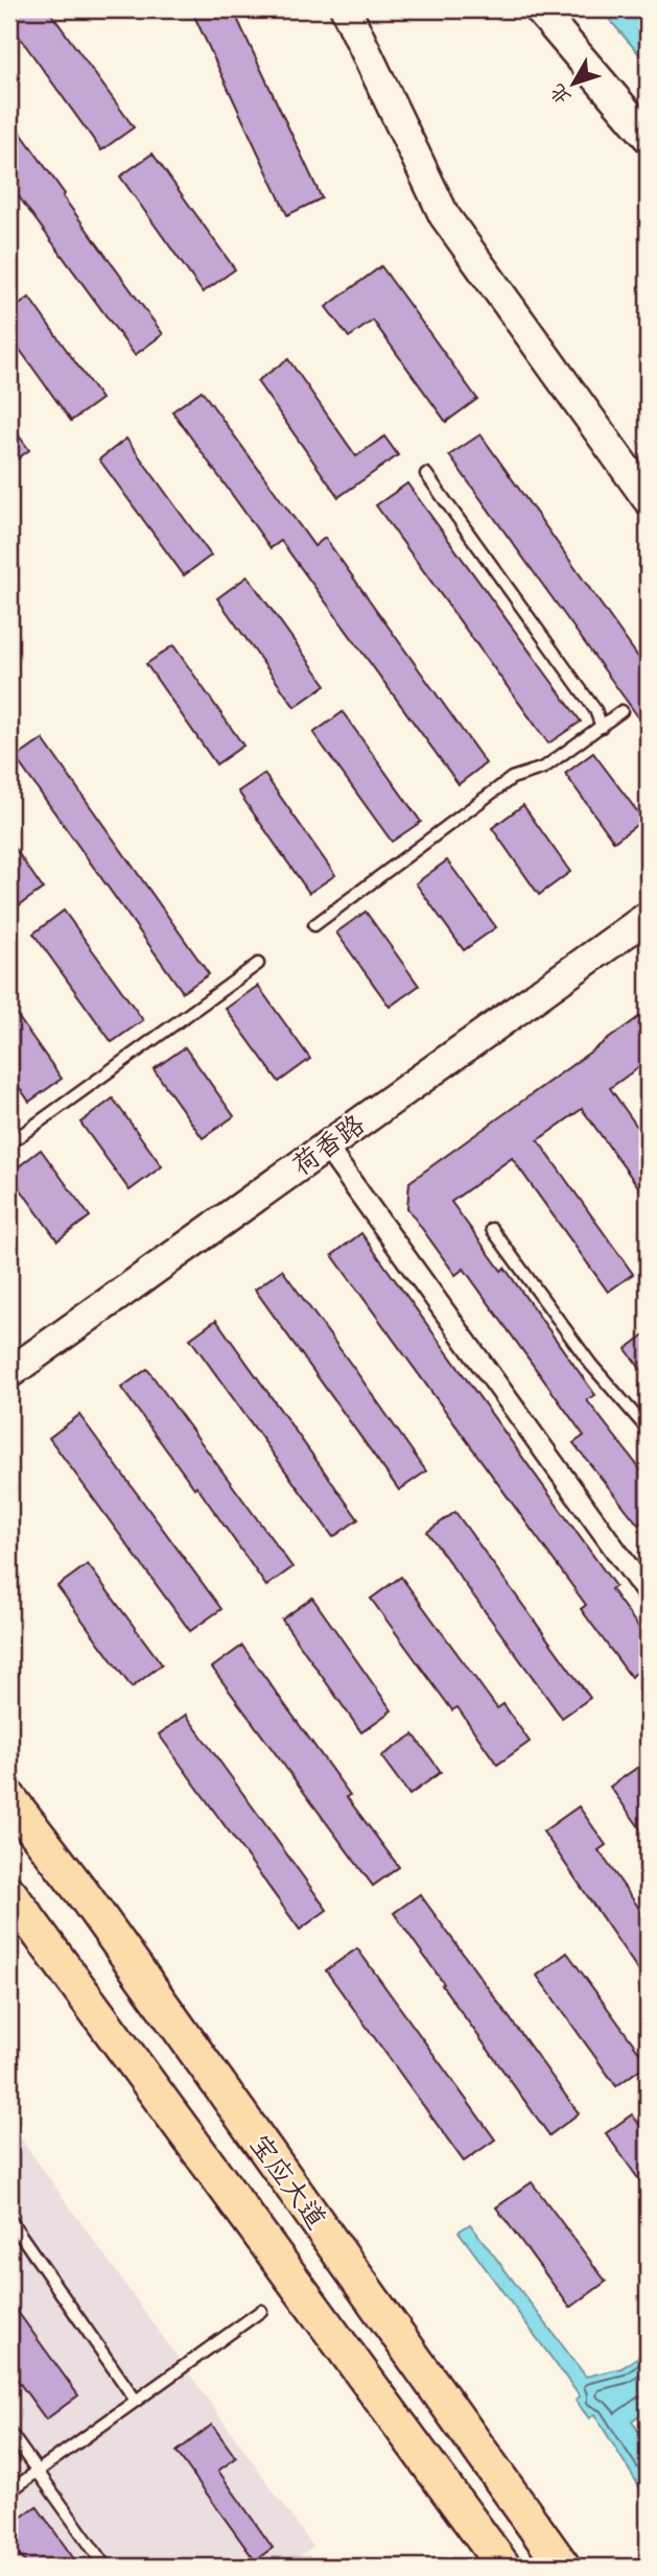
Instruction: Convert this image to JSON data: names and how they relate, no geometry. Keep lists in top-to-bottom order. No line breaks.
{"streets":{"main road":["宝应大道"],"street":["荷香路"]},"north":"bottom left"}
